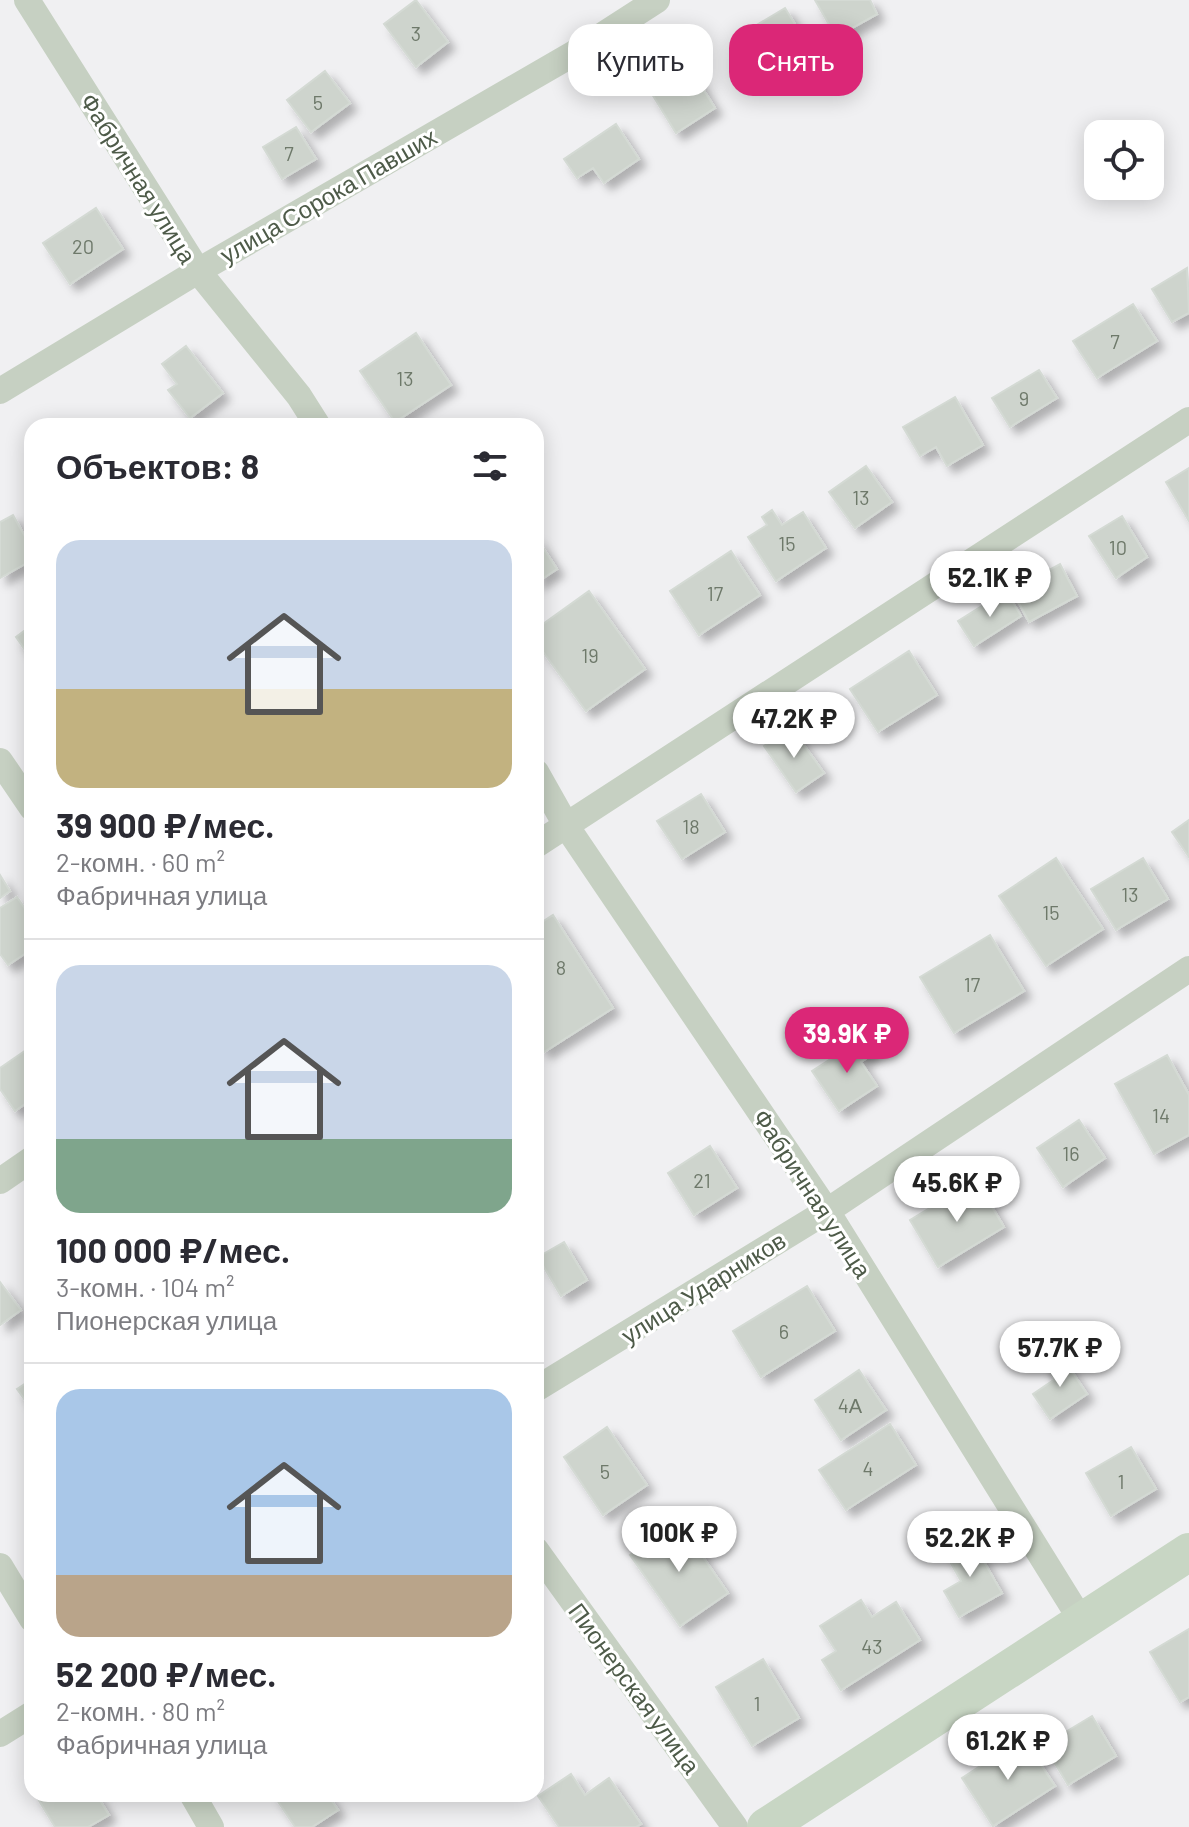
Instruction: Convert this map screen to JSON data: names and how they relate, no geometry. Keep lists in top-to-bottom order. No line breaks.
{"streets":{"street":["Фабричная улица","улица Сорока Павших","улица Ударников","Пионерская улица"]},"crossings":[["Фабричная улица","улица Сорока Павших"],["Фабричная улица","улица Ударников"]],"house_numbers":["3","5","7","20","7","13","9","13","15","10","17","19","18","13","15","8","17","14","16","21","6","4А","4","5","1","43","1"],"page":{"chip":["Купить","Снять"],"heading":"Объектов: 8","list":[{"name":"39 900 ₽/мес.","note":"2-комн. · 60 m² · Фабричная улица"},{"name":"100 000 ₽/мес.","note":"3-комн. · 104 m² · Пионерская улица"},{"name":"52 200 ₽/мес.","note":"2-комн. · 80 m² · Фабричная улица"}],"price":["52.1K ₽","47.2K ₽","39.9K ₽","45.6K ₽","57.7K ₽","100K ₽","52.2K ₽","61.2K ₽"]}}
